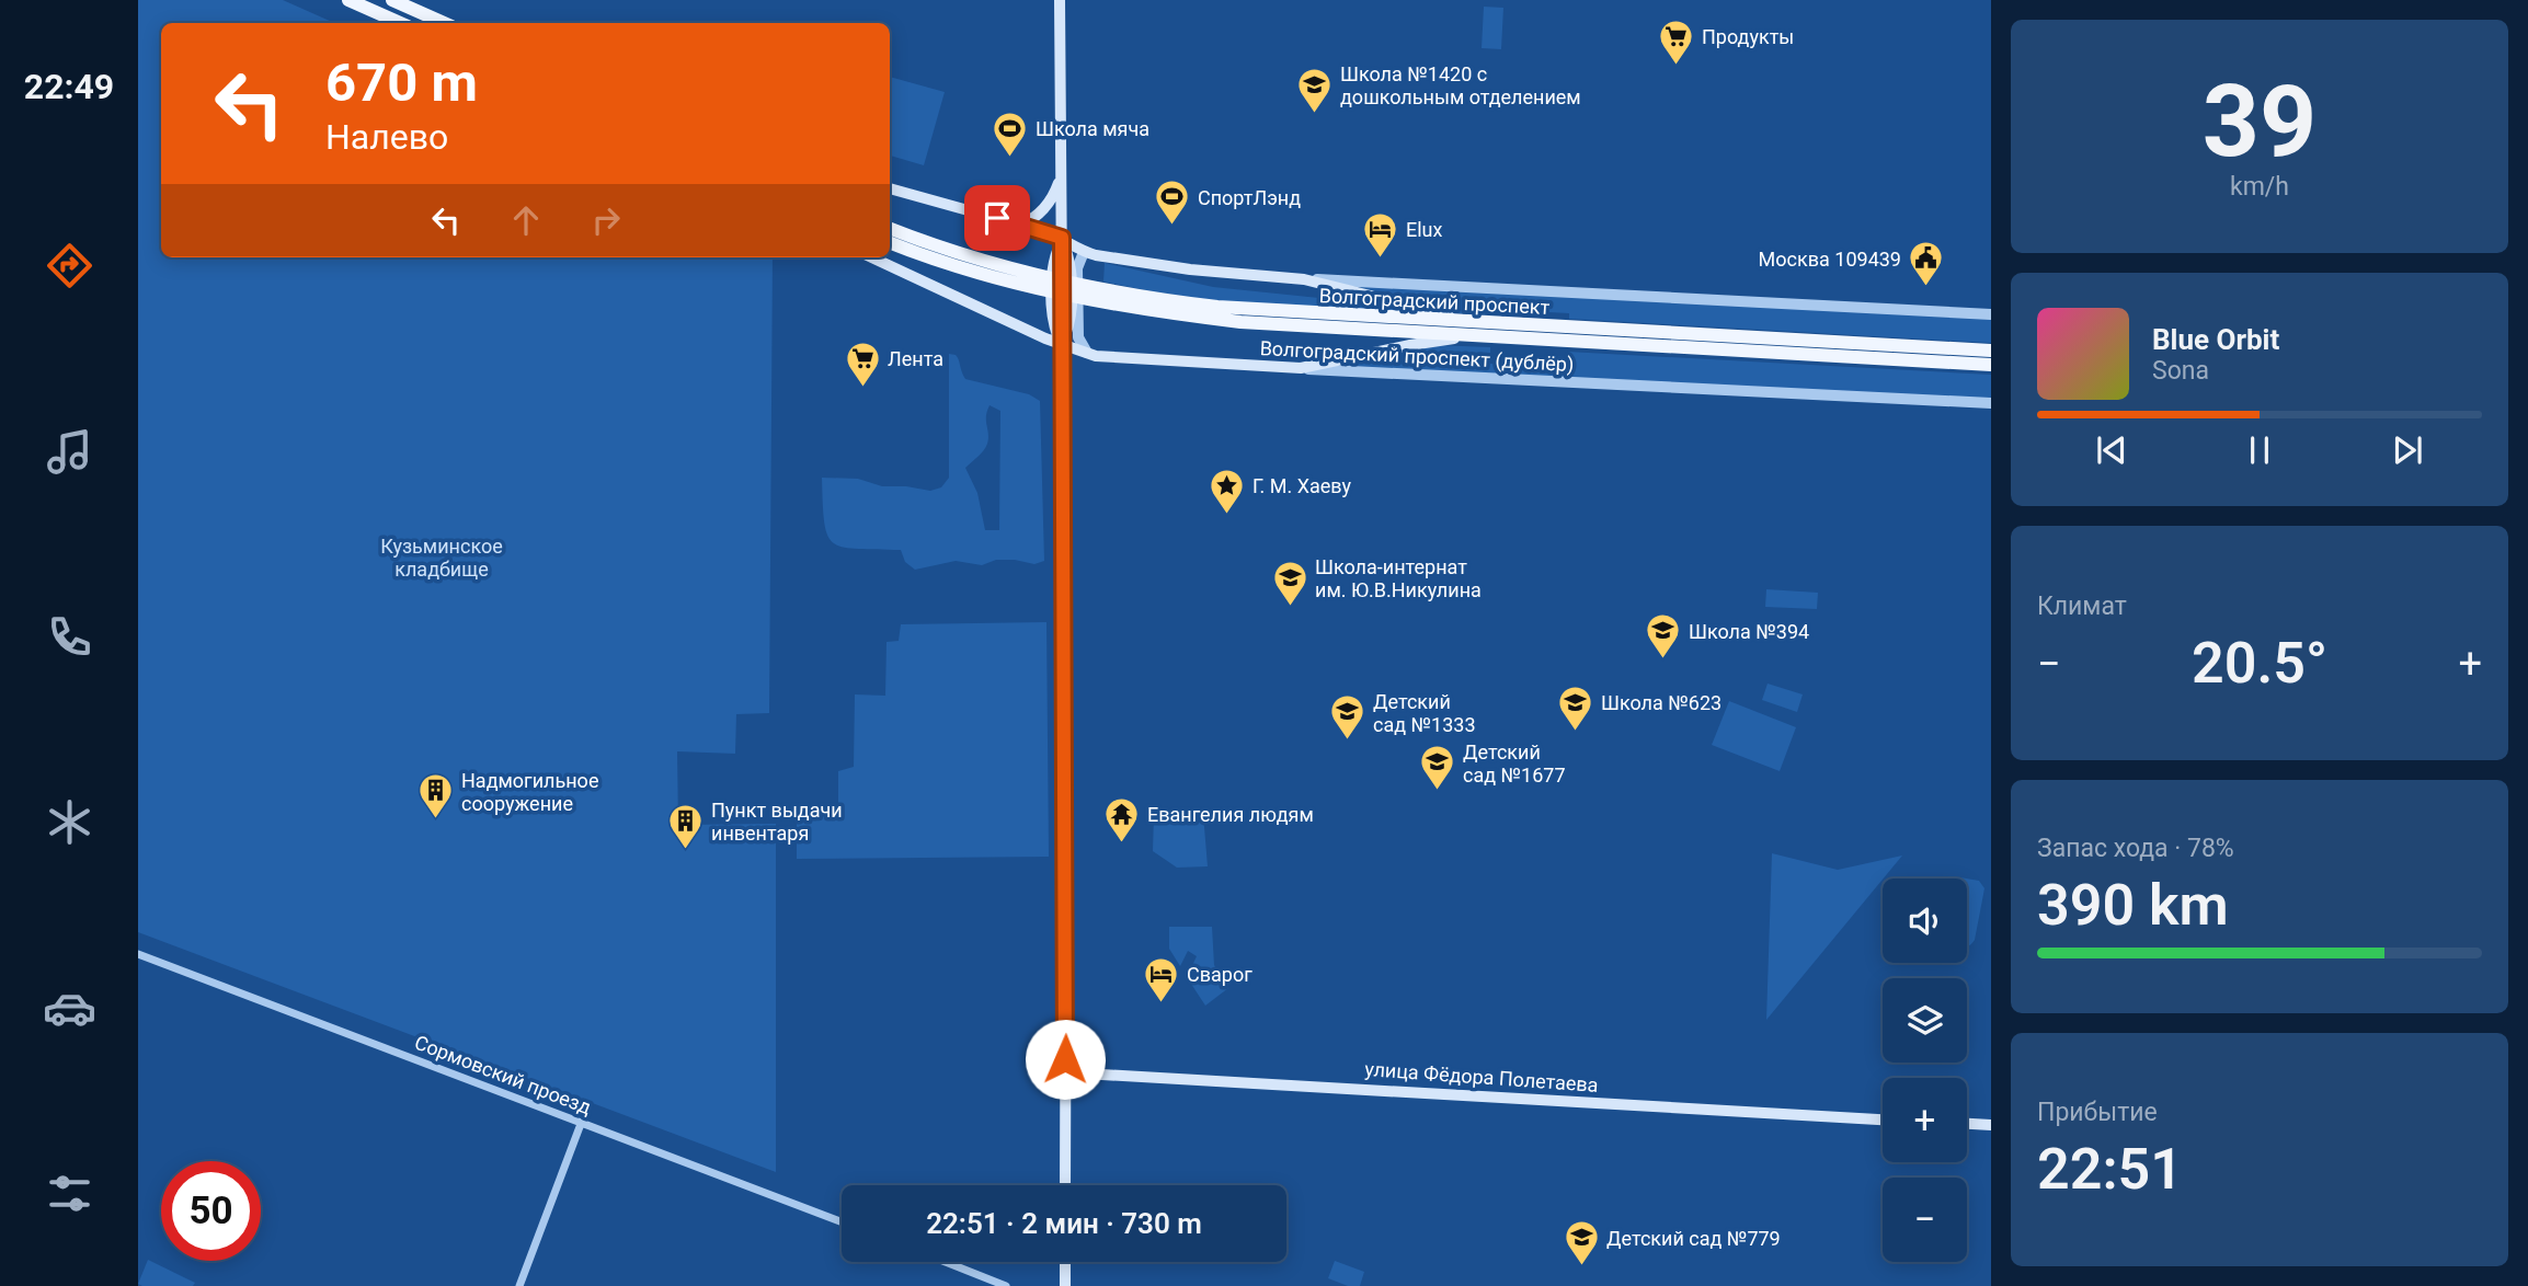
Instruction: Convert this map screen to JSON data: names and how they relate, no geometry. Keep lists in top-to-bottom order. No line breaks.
{"streets":{"main road":["Волгоградский проспект","Волгоградский проспект (дублёр)","улица Фёдора Полетаева"],"street":["Сормовский проезд"]},"parks":["Кузьминское кладбище"],"places":{"supermarket":["Продукты","Лента"],"school or university":["Школа №1420 с дошкольным отделением","Школа-интернат им. Ю.В.Никулина","Школа №394","Школа №623","Детский сад №1333","Детский сад №1677","Детский сад №779"],"sports":["Школа мяча","СпортЛэнд"],"hotel":["Elux","Сварог"],"public building":["Москва 109439"],"place":["Г. М. Хаеву"],"building":["Надмогильное сооружение","Пункт выдачи инвентаря"],"temple":["Евангелия людям"]},"page":{"tabs":"22:49","tile":[["39","km/h"],"Климат",["Запас хода · 78%","390 km"],["Прибытие","22:51"]],"turn":["670 m","Налево"],"song":["Blue Orbit","Sona"],"heat":["−","20.5°","+"],"map_buttons":["+","−"],"limit":"50","trip":"22:51 · 2 мин · 730 m"}}
